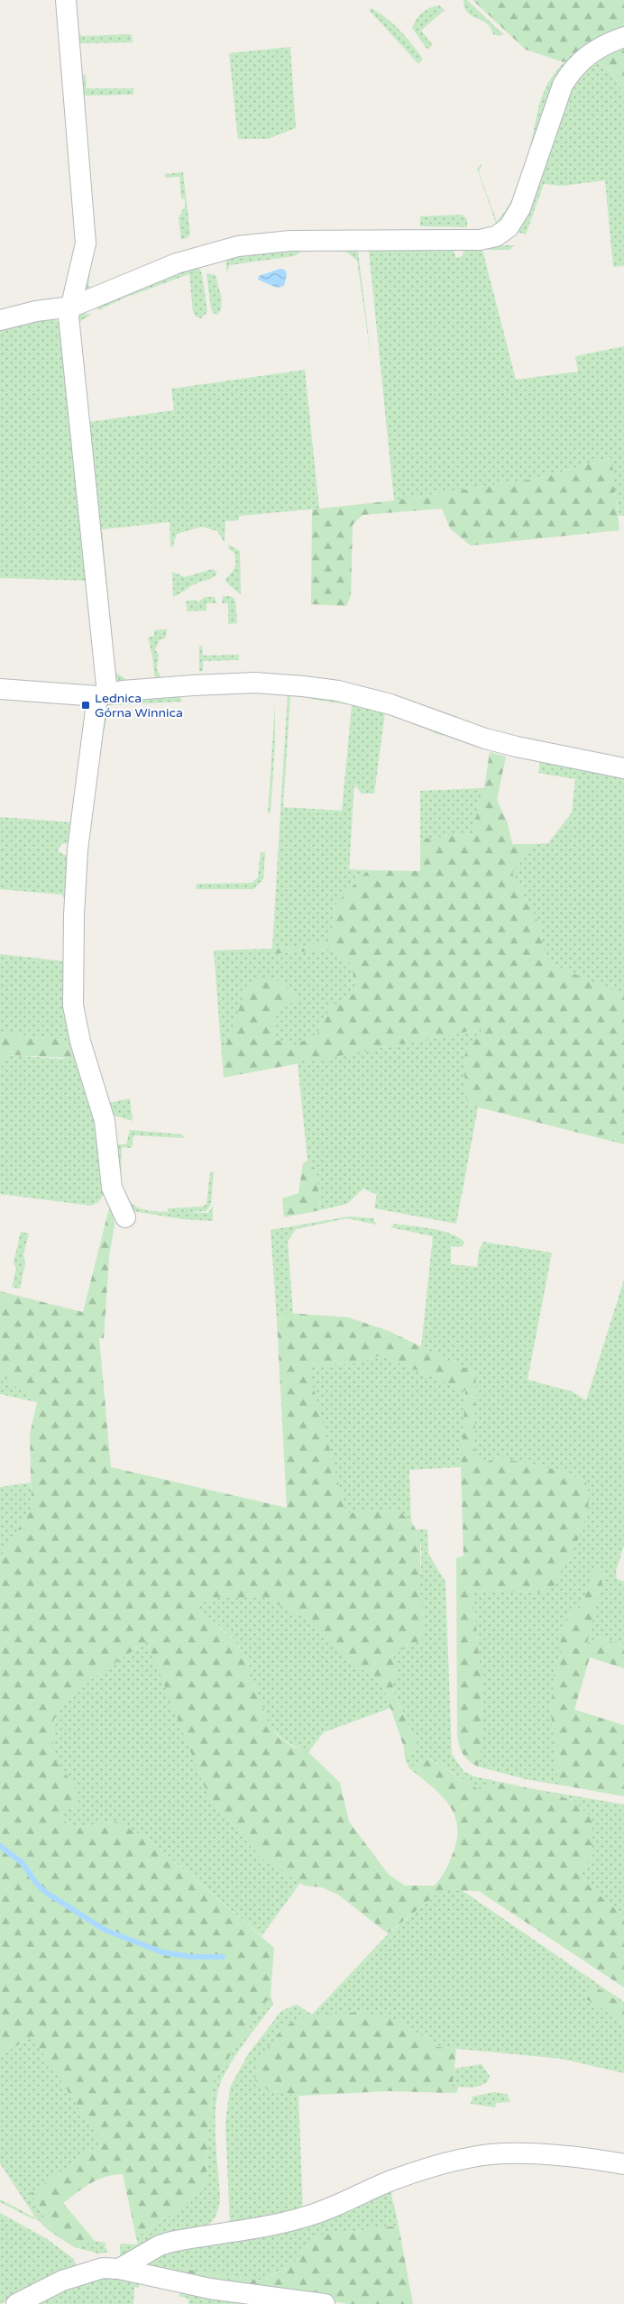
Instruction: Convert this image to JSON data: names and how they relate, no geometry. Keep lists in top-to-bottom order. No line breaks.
{"places":{"transit":["Lednica Górna Winnica"]}}
